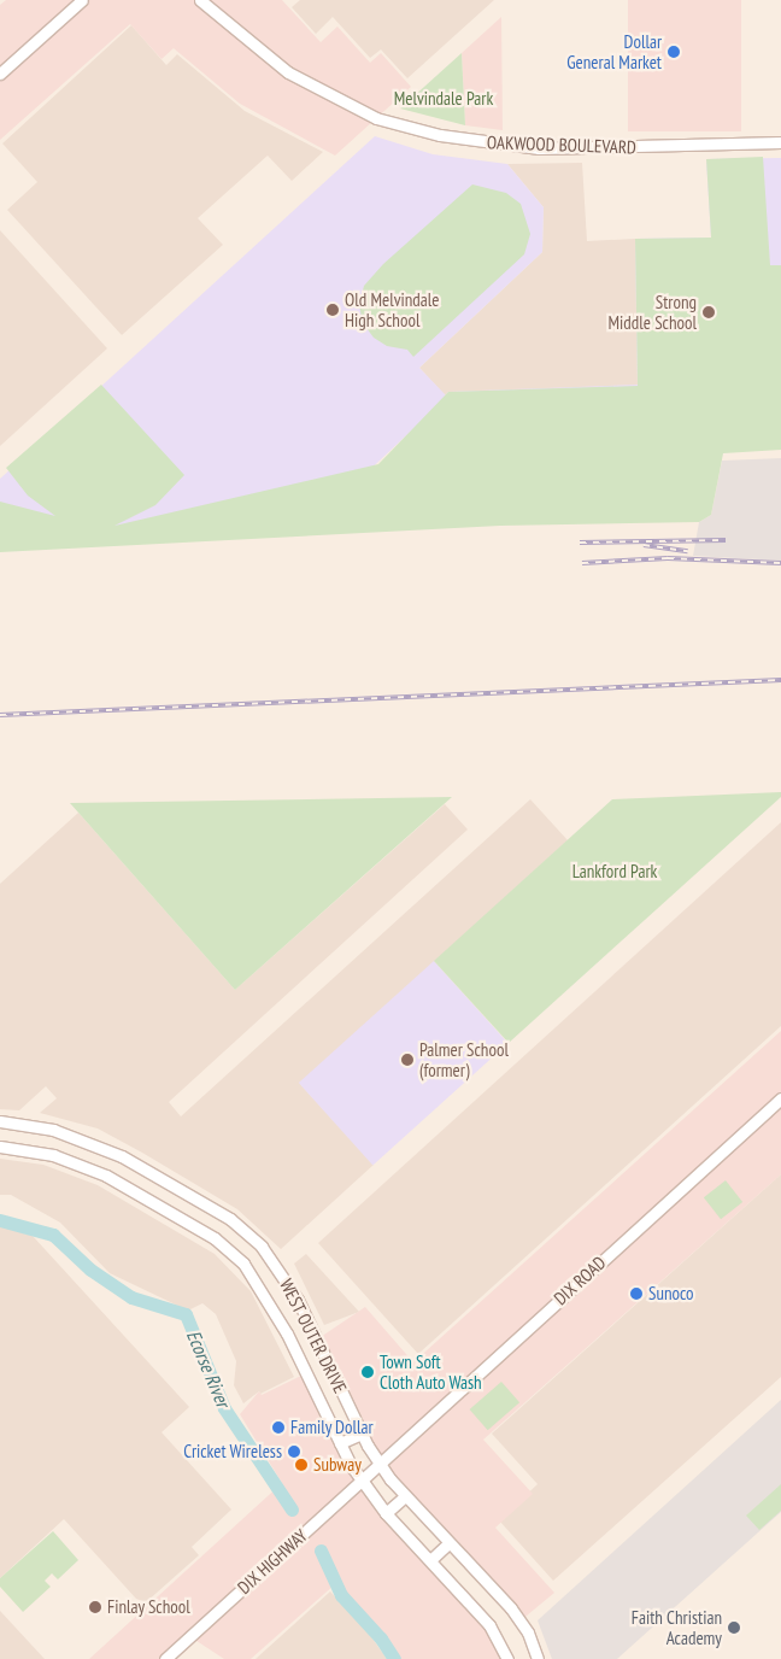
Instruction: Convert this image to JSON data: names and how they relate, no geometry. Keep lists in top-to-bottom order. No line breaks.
{"streets":{"main road":["OAKWOOD BOULEVARD","DIX ROAD","WEST OUTER DRIVE","DIX HIGHWAY"]},"crossings":[["DIX ROAD","WEST OUTER DRIVE"],["DIX ROAD","DIX HIGHWAY"],["WEST OUTER DRIVE","DIX HIGHWAY"]],"water":["Ecorse River"],"parks":["Melvindale Park","Lankford Park"],"places":["Dollar General Market","Old Melvindale High School","Strong Middle School","Palmer School (former)","Sunoco","Town Soft Cloth Auto Wash","Family Dollar","Cricket Wireless","Subway","Finlay School","Faith Christian Academy"]}
